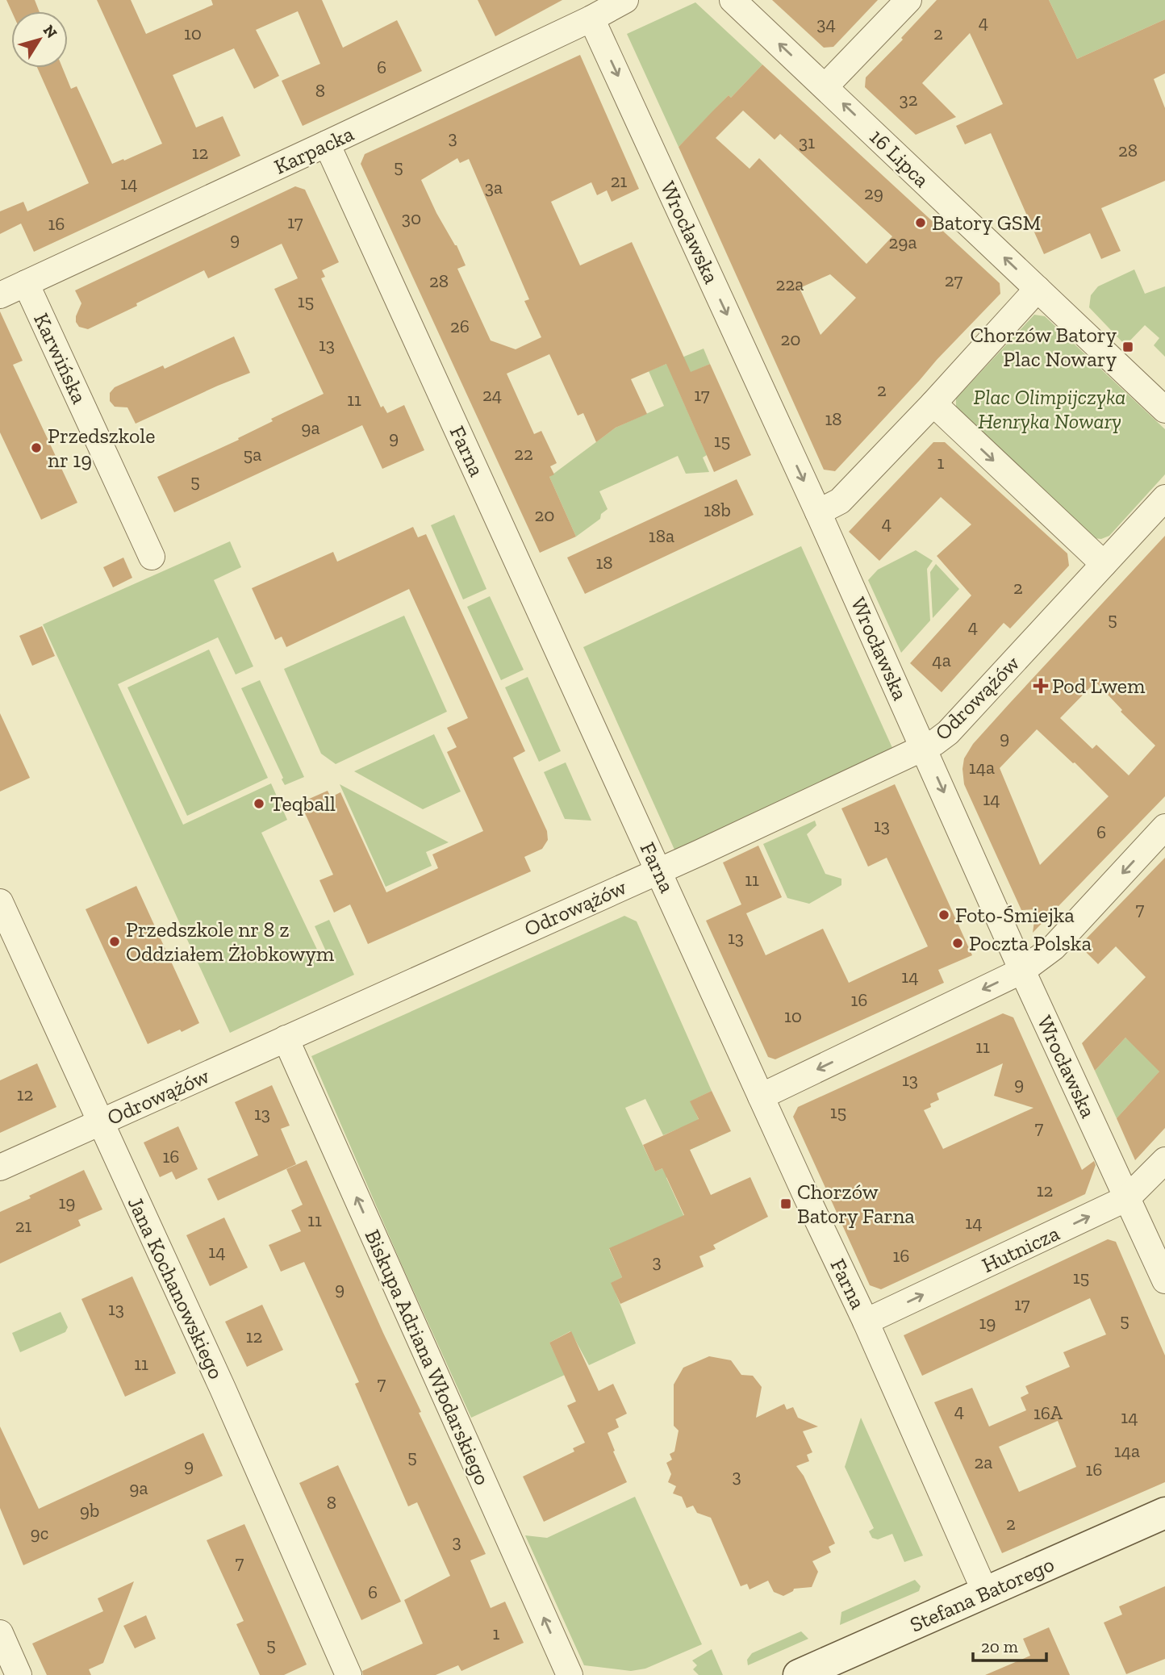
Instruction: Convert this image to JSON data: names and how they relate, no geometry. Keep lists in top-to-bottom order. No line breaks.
{"streets":{"street":["Karpacka","16 Lipca","Wrocławska","Karwińska","Farna","Odrowążów","Hutnicza","Jana Kochanowskiego","Biskupa Adriana Włodarskiego","Stefana Batorego"]},"crossings":[["Karpacka","Wrocławska"],["Karpacka","Karwińska"],["Karpacka","Farna"],["Wrocławska","Odrowążów"],["Wrocławska","Hutnicza"],["Farna","Odrowążów"],["Farna","Hutnicza"],["Farna","Stefana Batorego"],["Odrowążów","Jana Kochanowskiego"],["Odrowążów","Biskupa Adriana Włodarskiego"]],"one_way":["16 Lipca","Wrocławska","Hutnicza","Biskupa Adriana Włodarskiego"],"parks":["Plac Olimpijczyka Henryka Nowary"],"places":{"other":["Batory GSM","Przedszkole nr 19","Teqball","Foto-Śmiejka","Przedszkole nr 8 z Oddziałem Żłobkowym","Poczta Polska"],"transit":["Chorzów Batory Plac Nowary","Chorzów Batory Farna"],"health":["Pod Lwem"]},"house_numbers":["4","34","10","2","6","8","32","3","31","28","12","5","21","14","3a","29","30","17","16","9","29a","27","28","22a","15","26","20","13","2","24","17","11","18","9a","9","15","22","5a","1","5","18b","20","4","18a","18","2","5","4","4a","9","14a","14","13","6","11","7","13","14","16","10","11","13","9","12","15","13","7","16","12","19","11","14","21","14","16","3","15","9","17","13","5","19","12","11","7","4","16A","14","14a","5","2a","9","16","3","9a","8","9b","2","9c","3","7","6","1","5"],"scale_bar":"20 m","north":"top right"}
